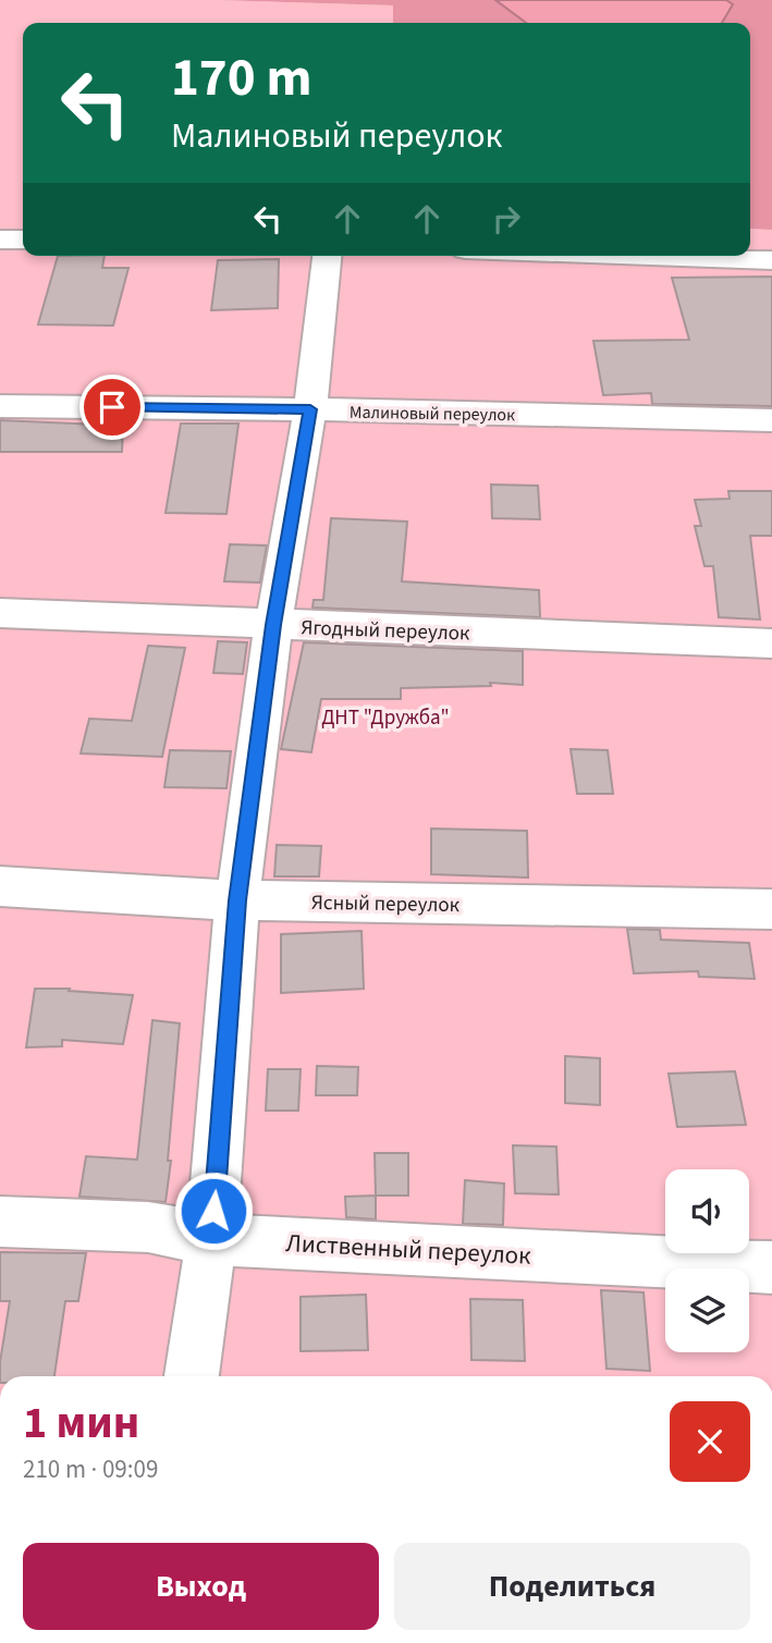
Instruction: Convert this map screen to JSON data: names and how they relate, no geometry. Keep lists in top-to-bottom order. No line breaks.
{"streets":{"street":["Малиновый переулок","Ягодный переулок","Ясный переулок","Лиственный переулок"]},"parks":["ДНТ \"Дружба\""],"page":{"turn":["170 m","Малиновый переулок"],"heading":["1 мин","210 m · 09:09"],"buttons":["Выход","Поделиться"]}}
